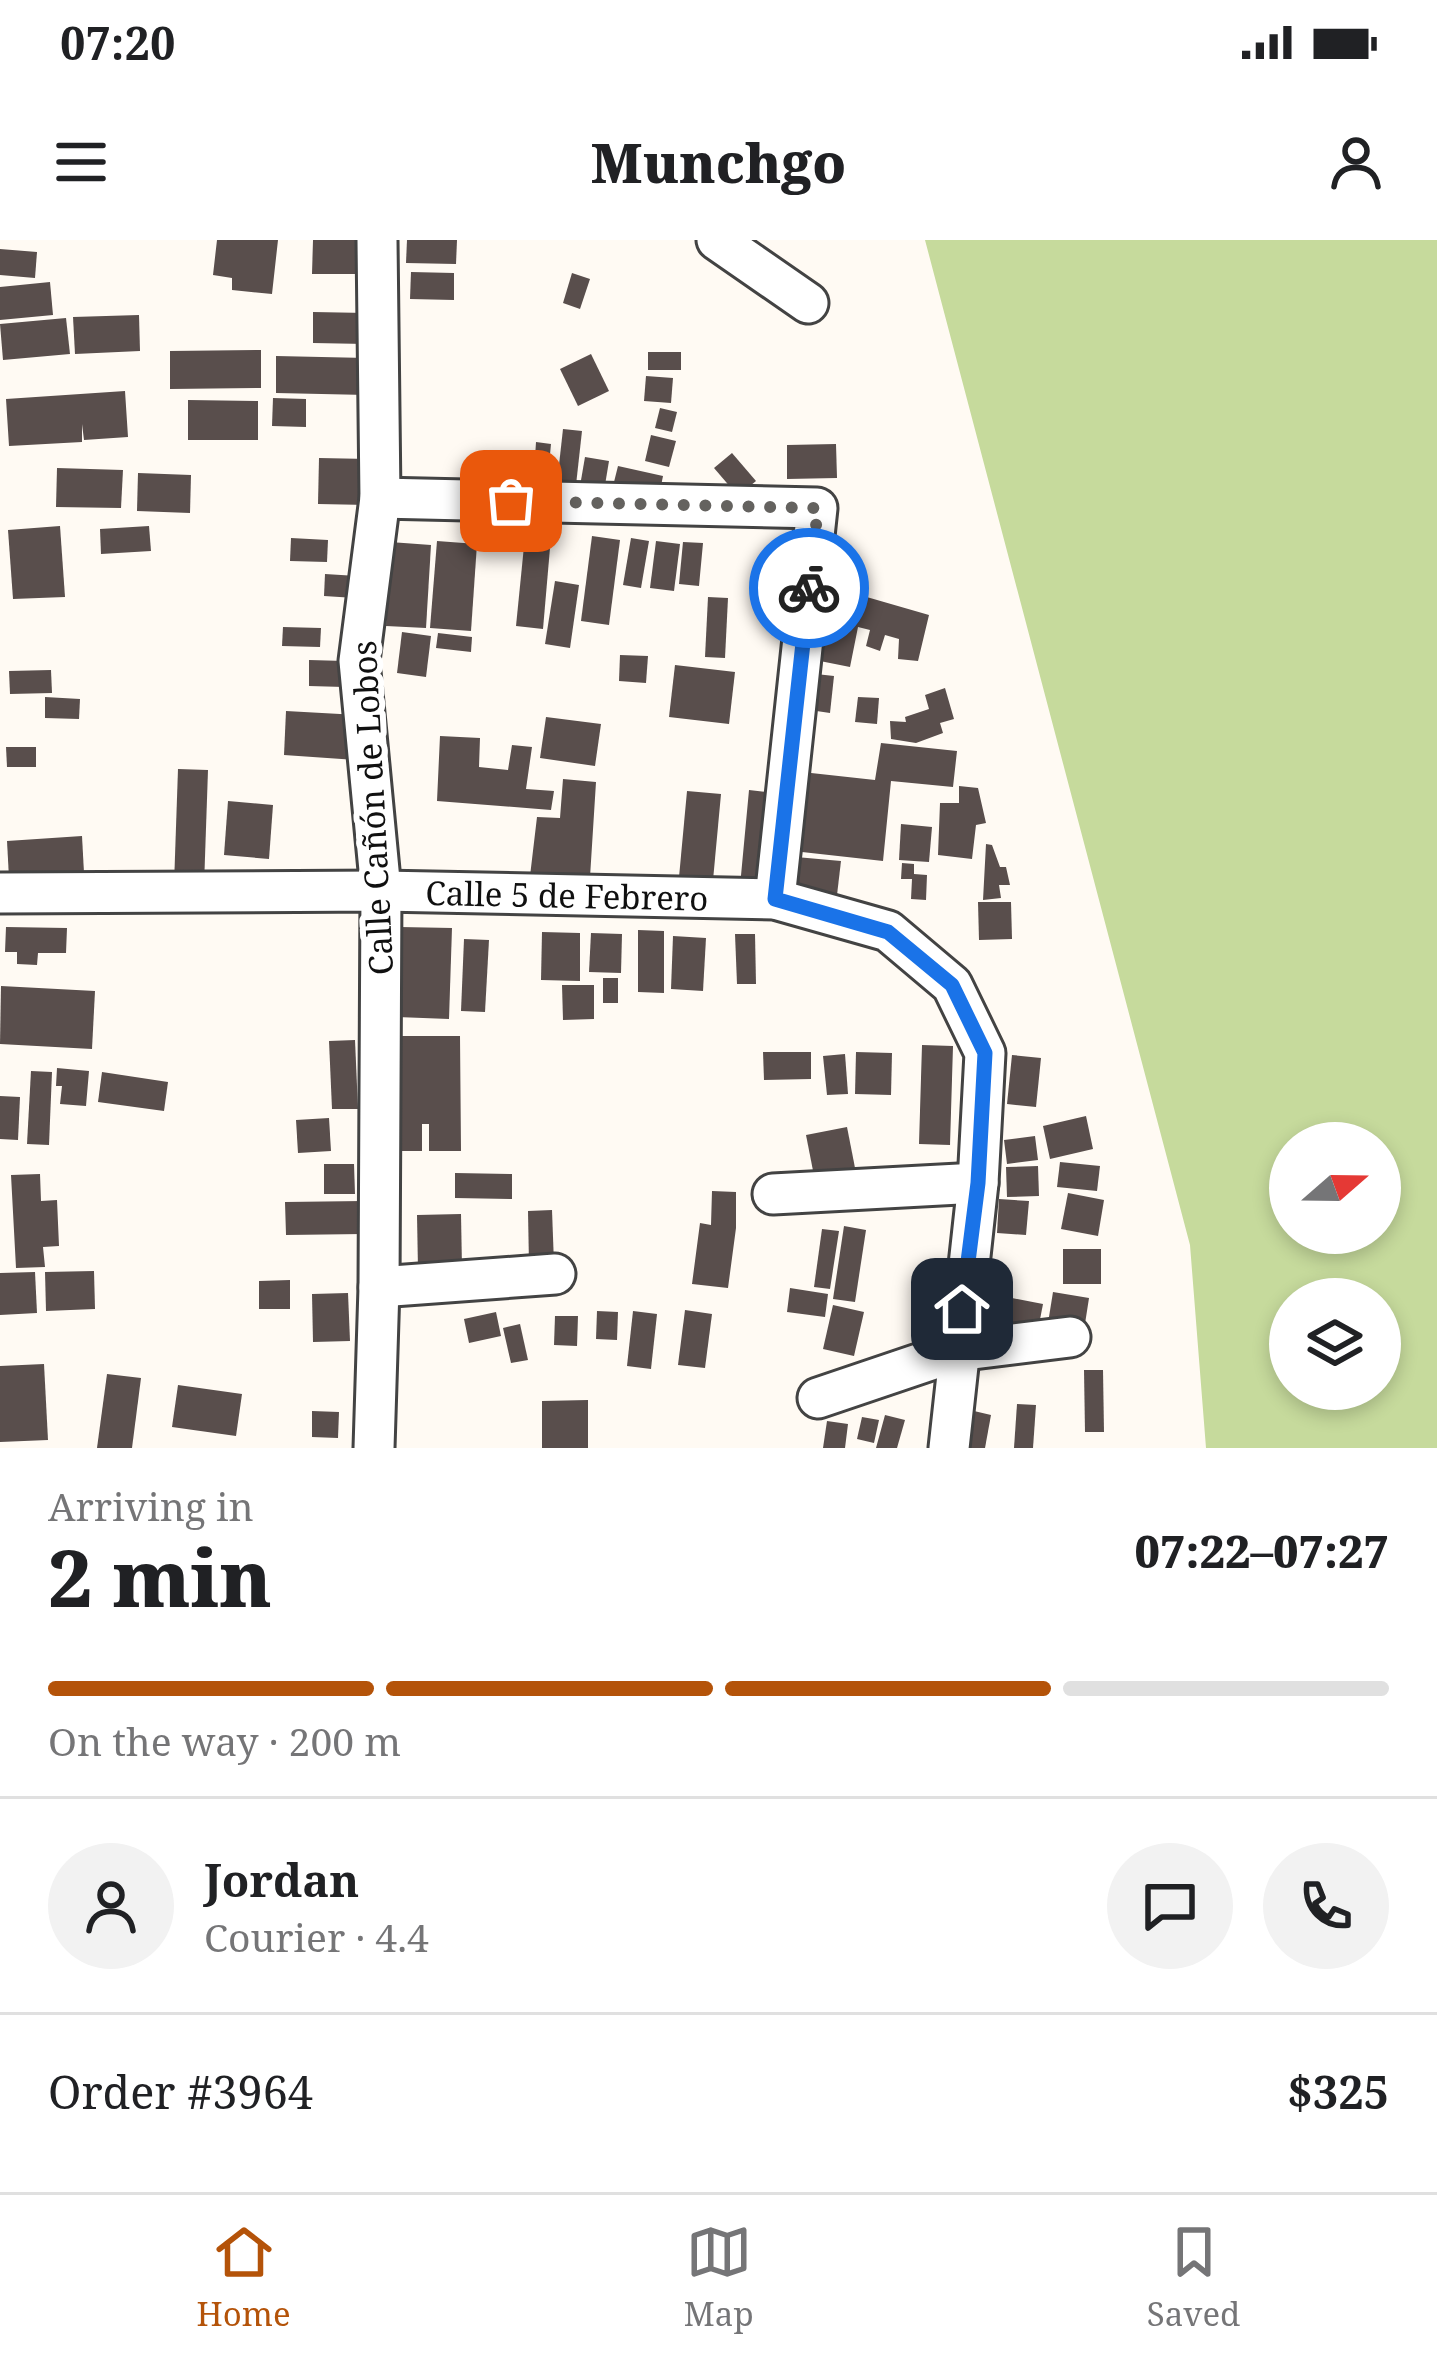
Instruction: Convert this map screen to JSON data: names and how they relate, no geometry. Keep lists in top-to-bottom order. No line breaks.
{"streets":{"street":["Calle Cañón de Lobos","Calle 5 de Febrero"]},"crossings":[["Calle Cañón de Lobos","Calle 5 de Febrero"]],"north":"right","page":{"status":"07:20","header":"Munchgo","heading":["2 min","Arriving in","07:22–07:27"],"panel":["Jordan","Courier · 4.4","Order #3964","$325"],"bar":"On the way · 200 m","tabs":["Home","Map","Saved"]}}
